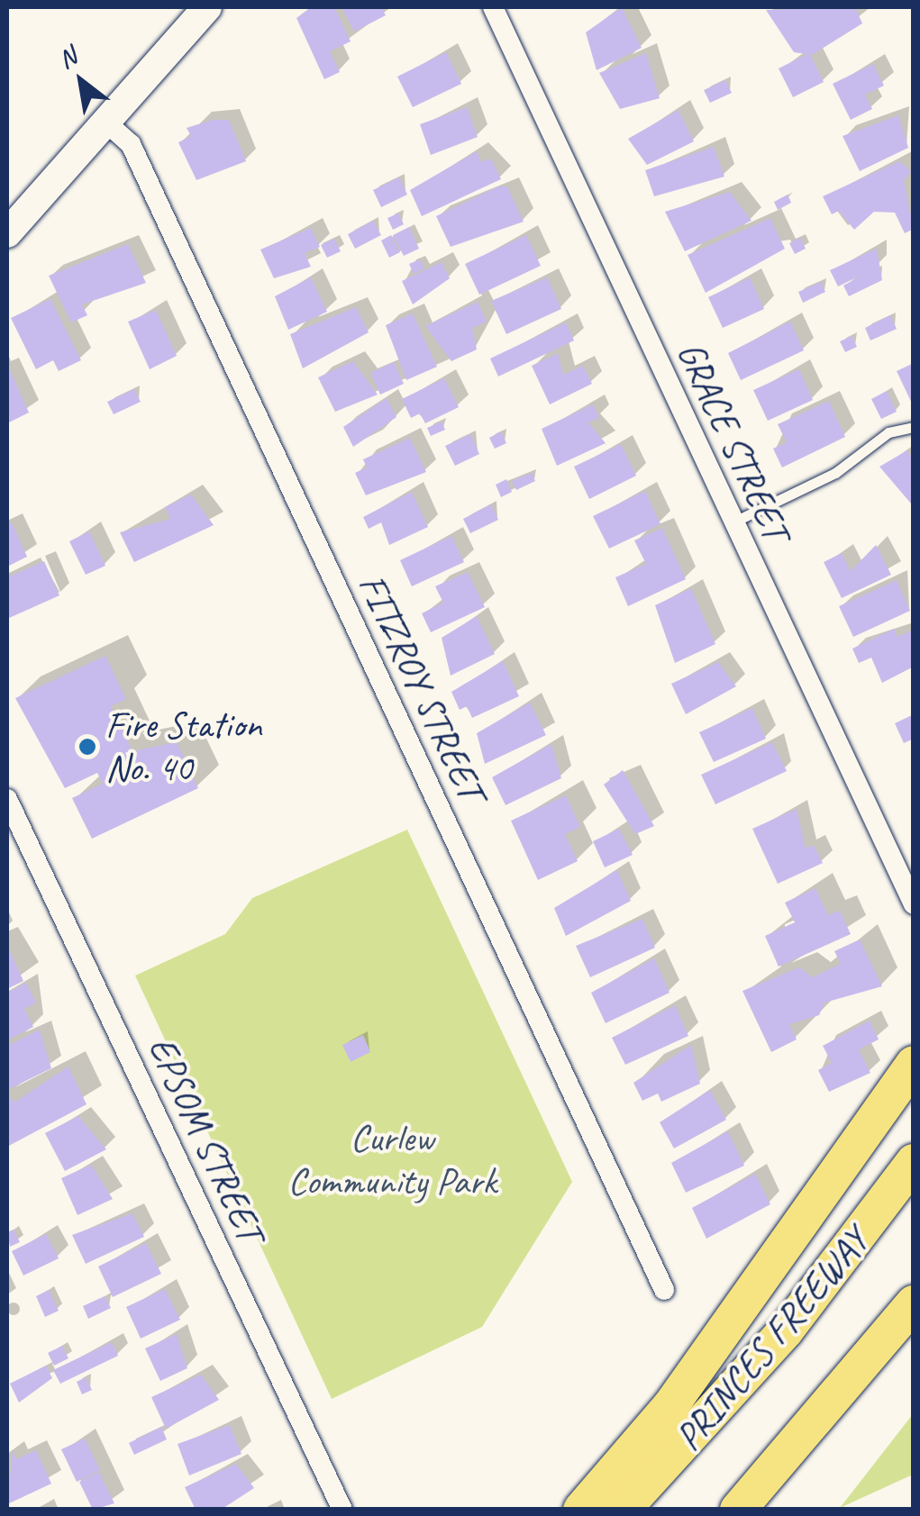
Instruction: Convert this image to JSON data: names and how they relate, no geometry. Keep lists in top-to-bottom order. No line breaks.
{"streets":{"highway":["PRINCES FREEWAY"],"street":["GRACE STREET","FITZROY STREET","EPSOM STREET"]},"parks":["Curlew Community Park"],"places":["Fire Station No. 40"],"north":"top left"}
